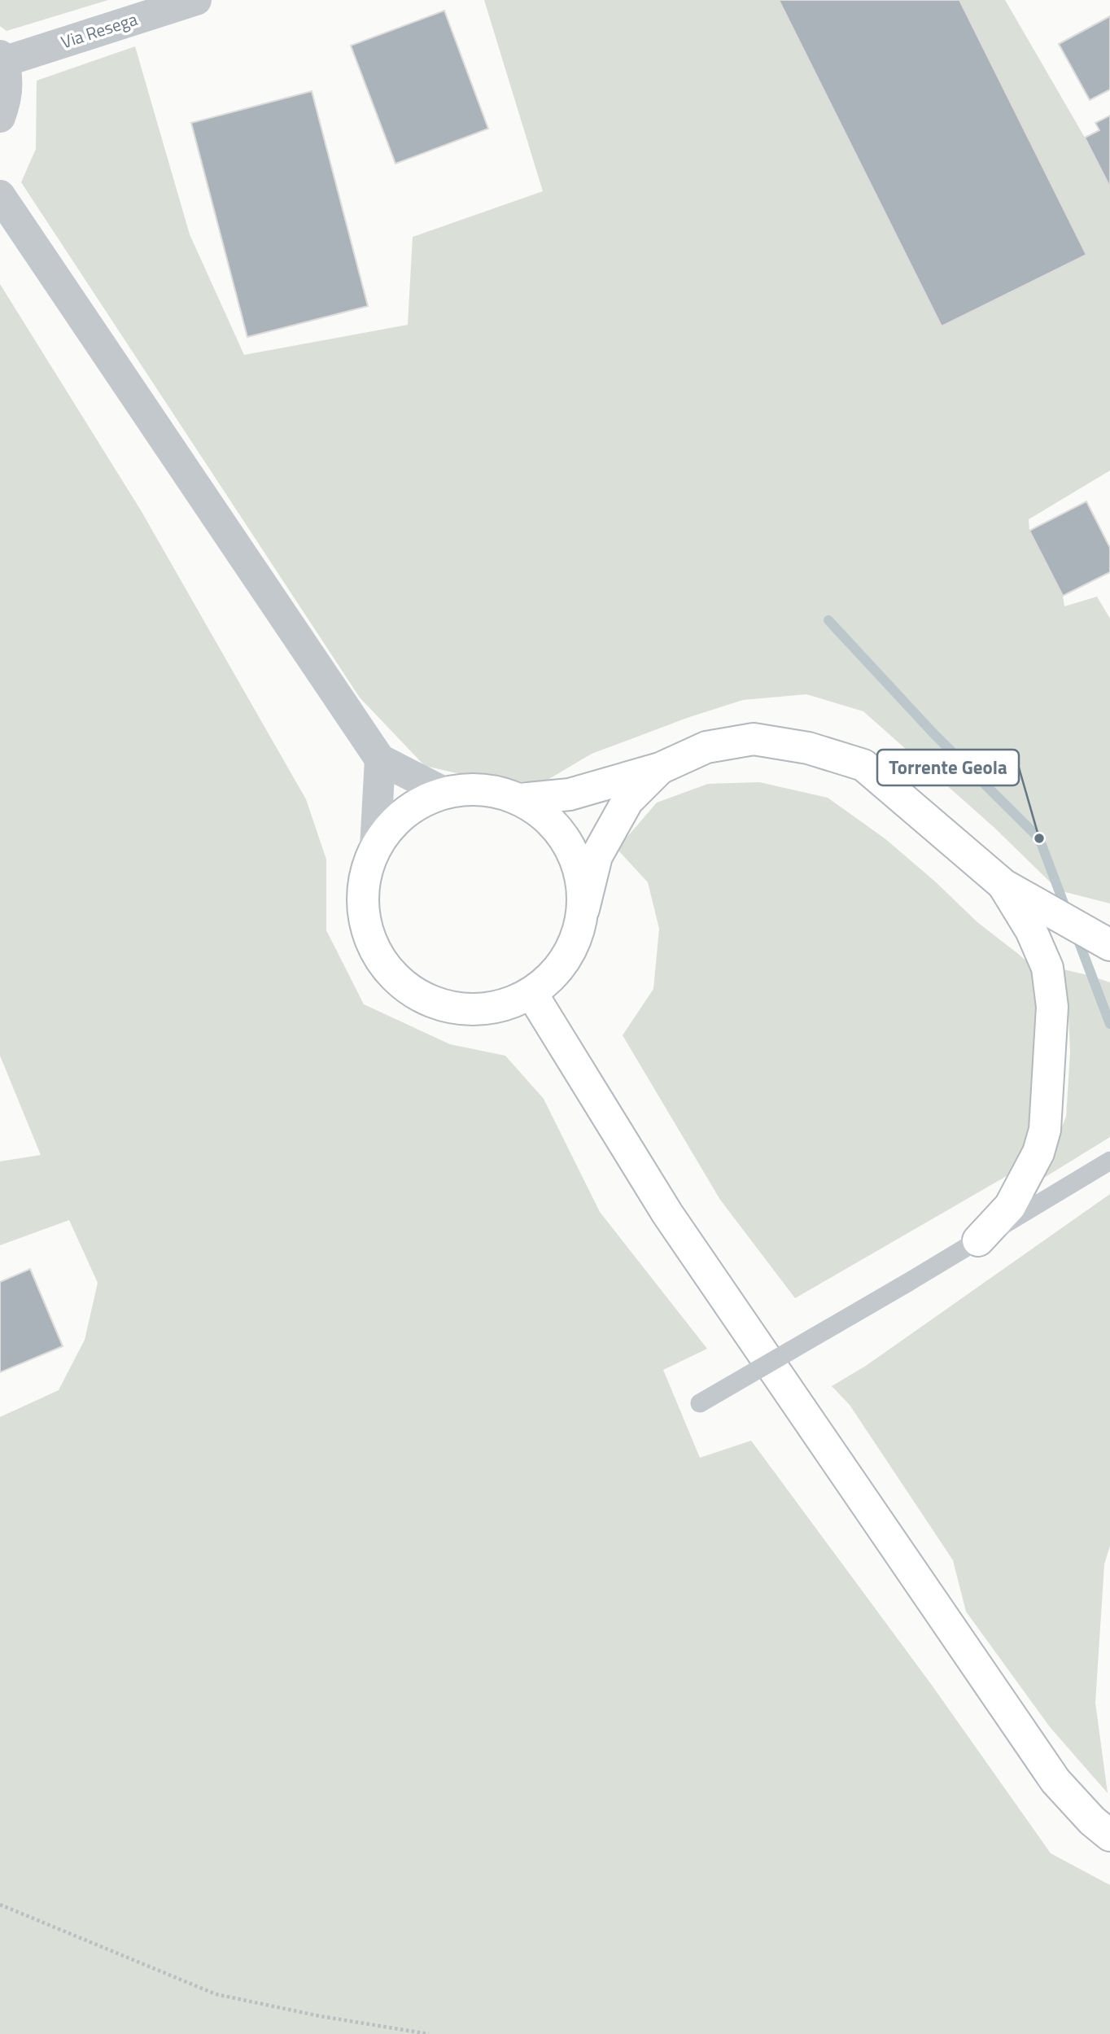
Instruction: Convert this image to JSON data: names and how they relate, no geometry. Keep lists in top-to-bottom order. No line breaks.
{"streets":{"street":["Via Resega"]},"places":["Torrente Geola"]}
